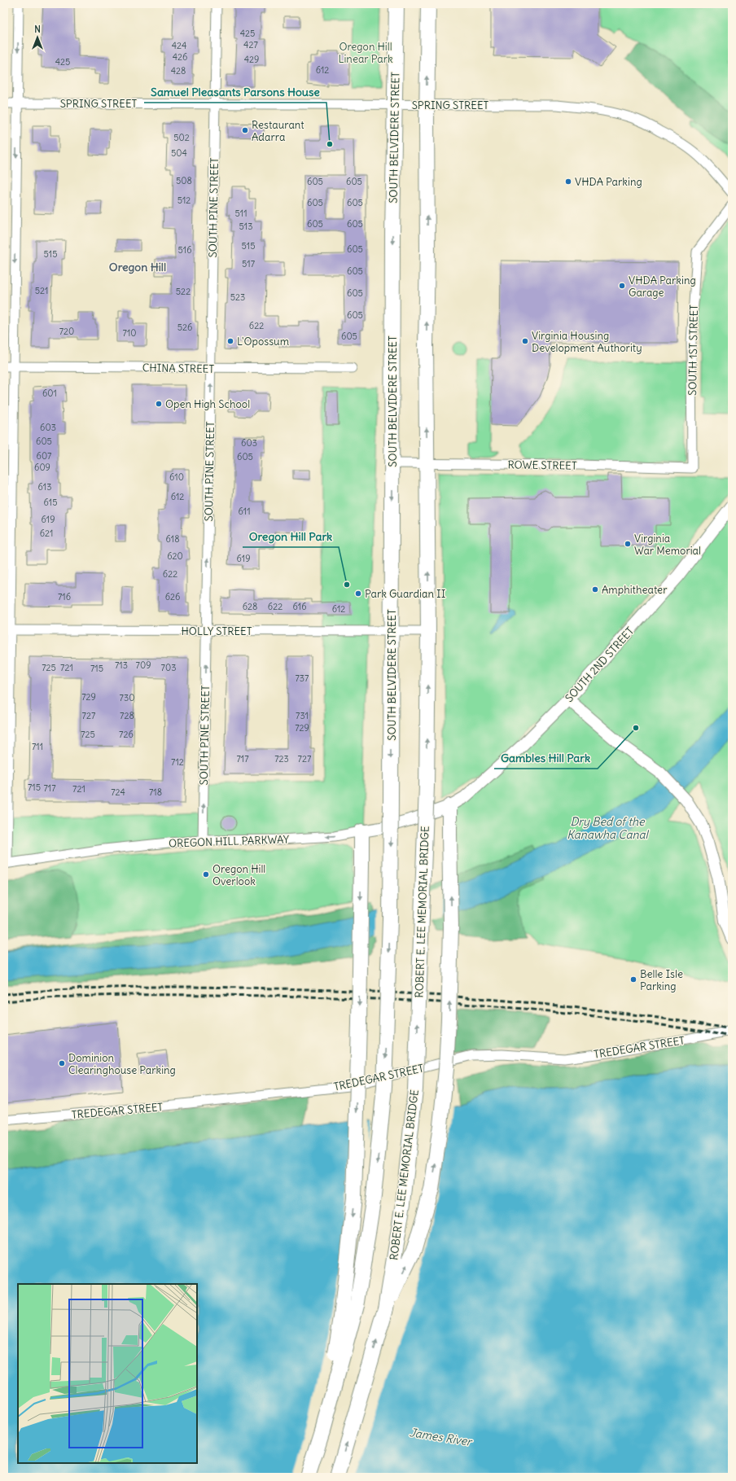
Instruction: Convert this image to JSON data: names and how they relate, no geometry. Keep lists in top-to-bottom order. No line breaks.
{"streets":{"main road":["SOUTH BELVIDERE STREET","ROBERT E. LEE MEMORIAL BRIDGE"],"street":["SPRING STREET","SOUTH PINE STREET","SOUTH 1ST STREET","CHINA STREET","ROWE STREET","HOLLY STREET","SOUTH 2ND STREET","OREGON HILL PARKWAY","TREDEGAR STREET"]},"crossings":[["SPRING STREET","SOUTH BELVIDERE STREET"],["SPRING STREET","SOUTH PINE STREET"],["SOUTH BELVIDERE STREET","ROWE STREET"],["SOUTH BELVIDERE STREET","HOLLY STREET"],["SOUTH PINE STREET","CHINA STREET"],["SOUTH PINE STREET","HOLLY STREET"],["SOUTH PINE STREET","OREGON HILL PARKWAY"],["SOUTH 1ST STREET","ROWE STREET"],["HOLLY STREET","ROBERT E. LEE MEMORIAL BRIDGE"],["SOUTH 2ND STREET","OREGON HILL PARKWAY"]],"one_way":["SOUTH PINE STREET","OREGON HILL PARKWAY"],"districts":["Oregon Hill"],"water":["Dry Bed of the Kanawha Canal","James River"],"parks":["Oregon Hill Linear Park"],"places":["Restaurant Adarra","Samuel Pleasants Parsons House","VHDA Parking","VHDA Parking Garage","L'Opossum","Virginia Housing Development Authority","Open High School","Virginia War Memorial","Oregon Hill Park","Amphitheater","Park Guardian II","Gambles Hill Park","Oregon Hill Overlook","Belle Isle Parking","Dominion Clearinghouse Parking"],"house_numbers":["425","427","424","426","429","425","612","428","502","504","508","605","605","512","605","605","511","605","605","513","515","605","516","515","517","605","521","522","605","523","605","622","526","720","710","605","601","603","605","603","607","605","609","610","613","612","615","611","619","621","618","620","619","622","716","626","628","622","616","612","713","709","725","721","703","715","737","729","730","727","728","731","729","725","726","711","717","723","727","712","715","717","721","724","718"],"north":"top"}
